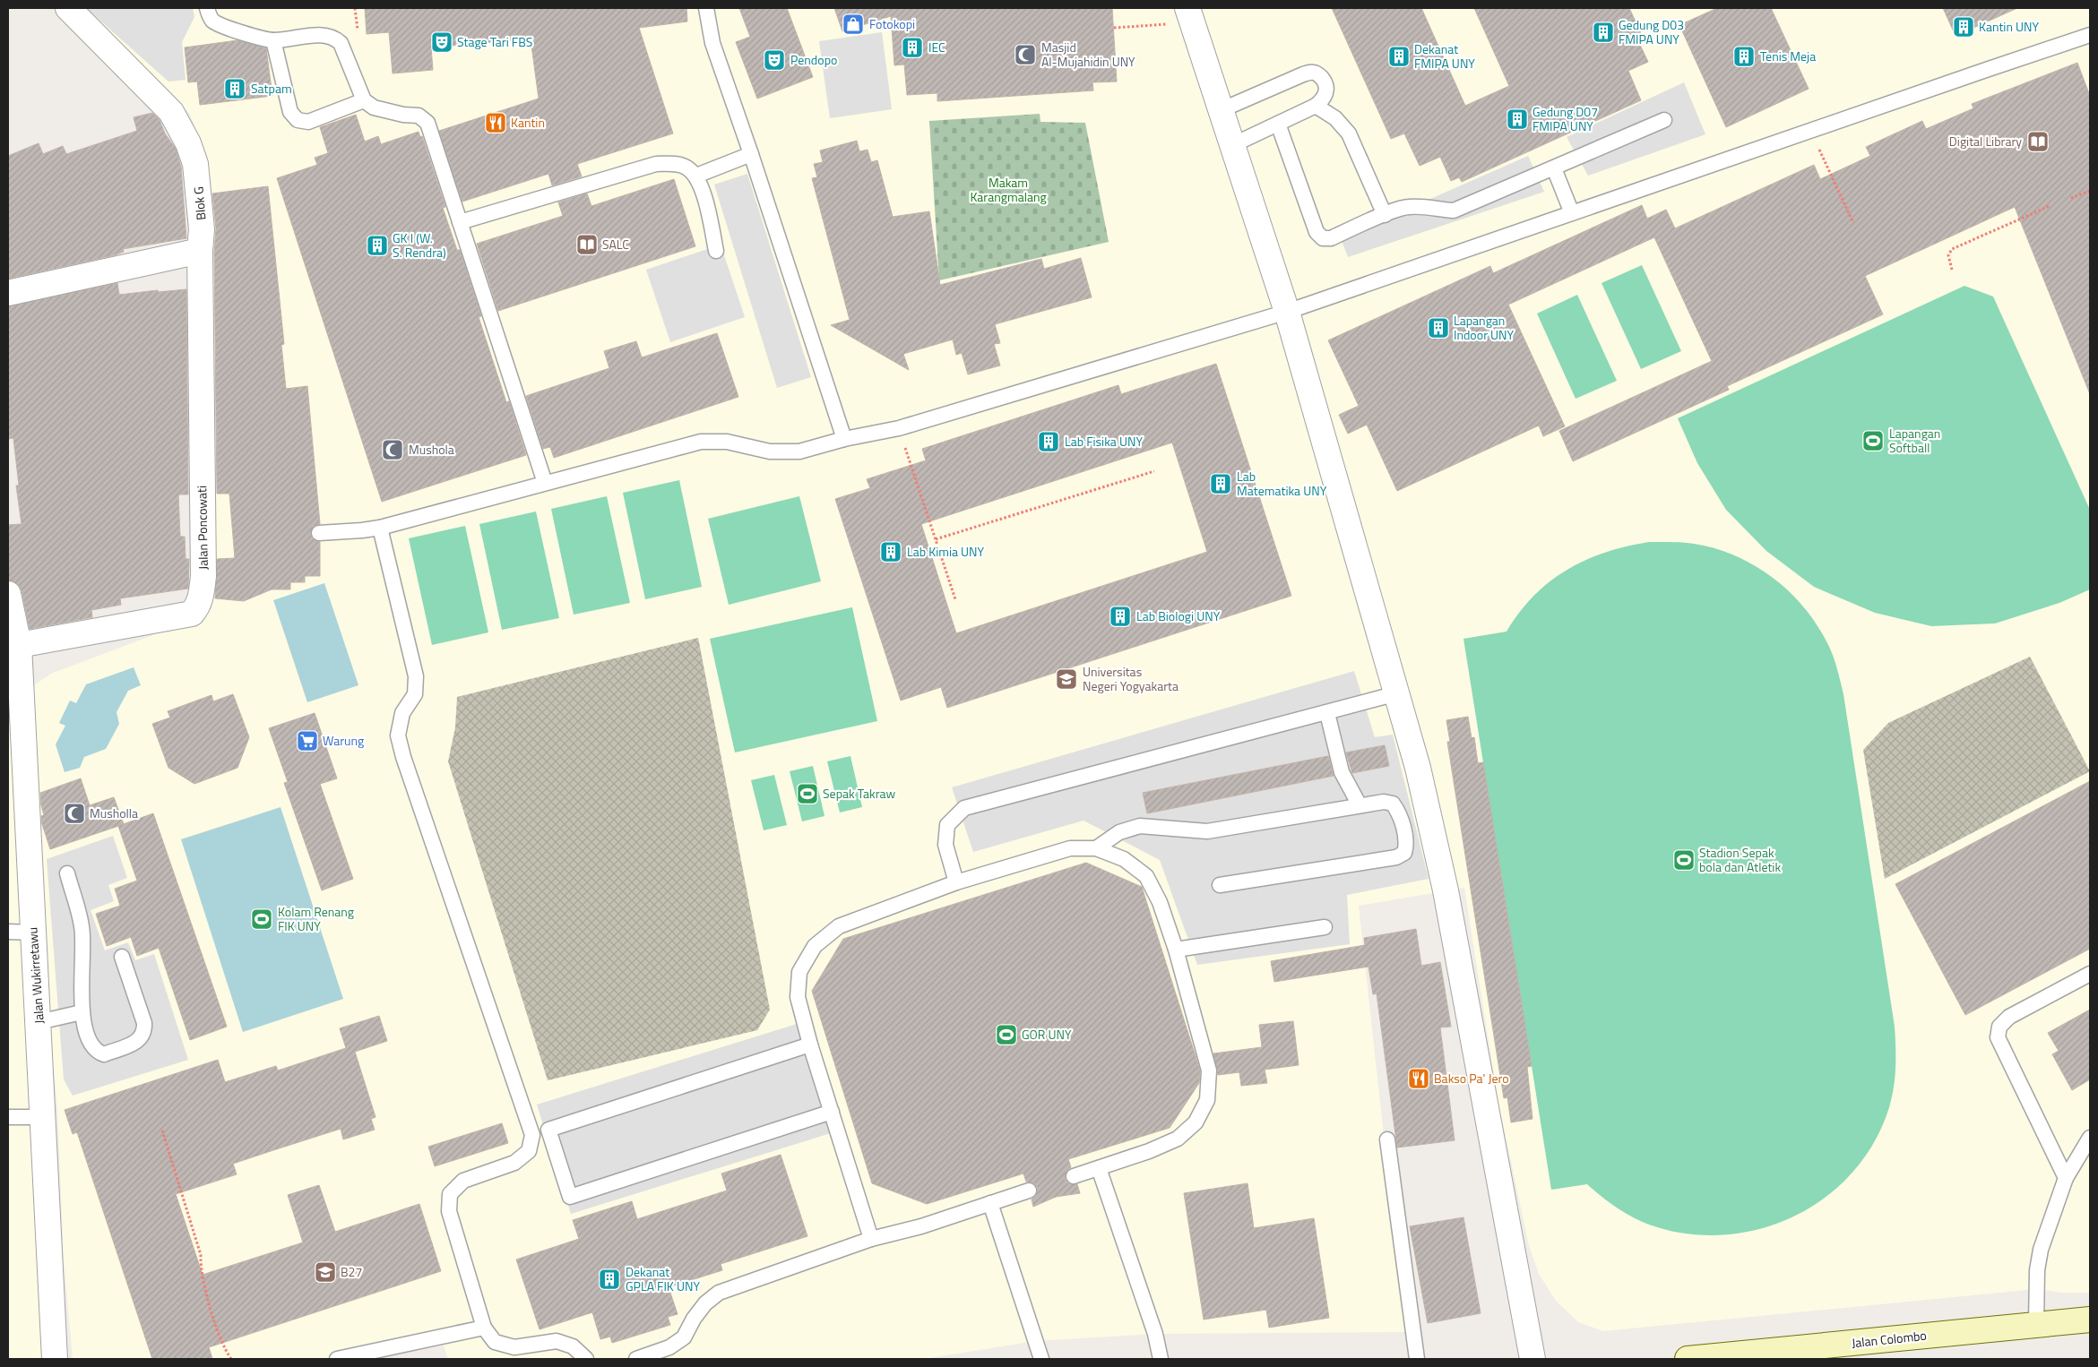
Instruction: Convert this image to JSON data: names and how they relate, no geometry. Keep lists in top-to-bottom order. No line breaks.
{"streets":{"main road":["Jalan Colombo"],"street":["Blok G","Jalan Poncowati","Jalan Wukirretawu"]},"crossings":[["Blok G","Jalan Poncowati"],["Jalan Poncowati","Jalan Wukirretawu"]],"parks":["Makam Karangmalang"],"places":{"shop":["Fotokopi"],"building":["Kantin UNY","Gedung D03 FMIPA UNY","IEC","Dekanat FMIPA UNY","Tenis Meja","Satpam","Gedung D07 FMIPA UNY","GK I (W. S. Rendra)","Lapangan Indoor UNY","Lab Fisika UNY","Lab Matematika UNY","Lab Kimia UNY","Lab Biologi UNY","Dekanat GPLA FIK UNY"],"theatre":["Stage Tari FBS","Pendopo"],"mosque":["Masjid Al-Mujahidin UNY","Mushola","Musholla"],"restaurant":["Kantin","Bakso Pa' Jero"],"library":["Digital Library","SALC"],"sports":["Lapangan Softball","Sepak Takraw","Stadion Sepak bola dan Atletik","Kolam Renang FIK UNY","GOR UNY"],"school or university":["Universitas Negeri Yogyakarta","B27"],"supermarket":["Warung"]}}
